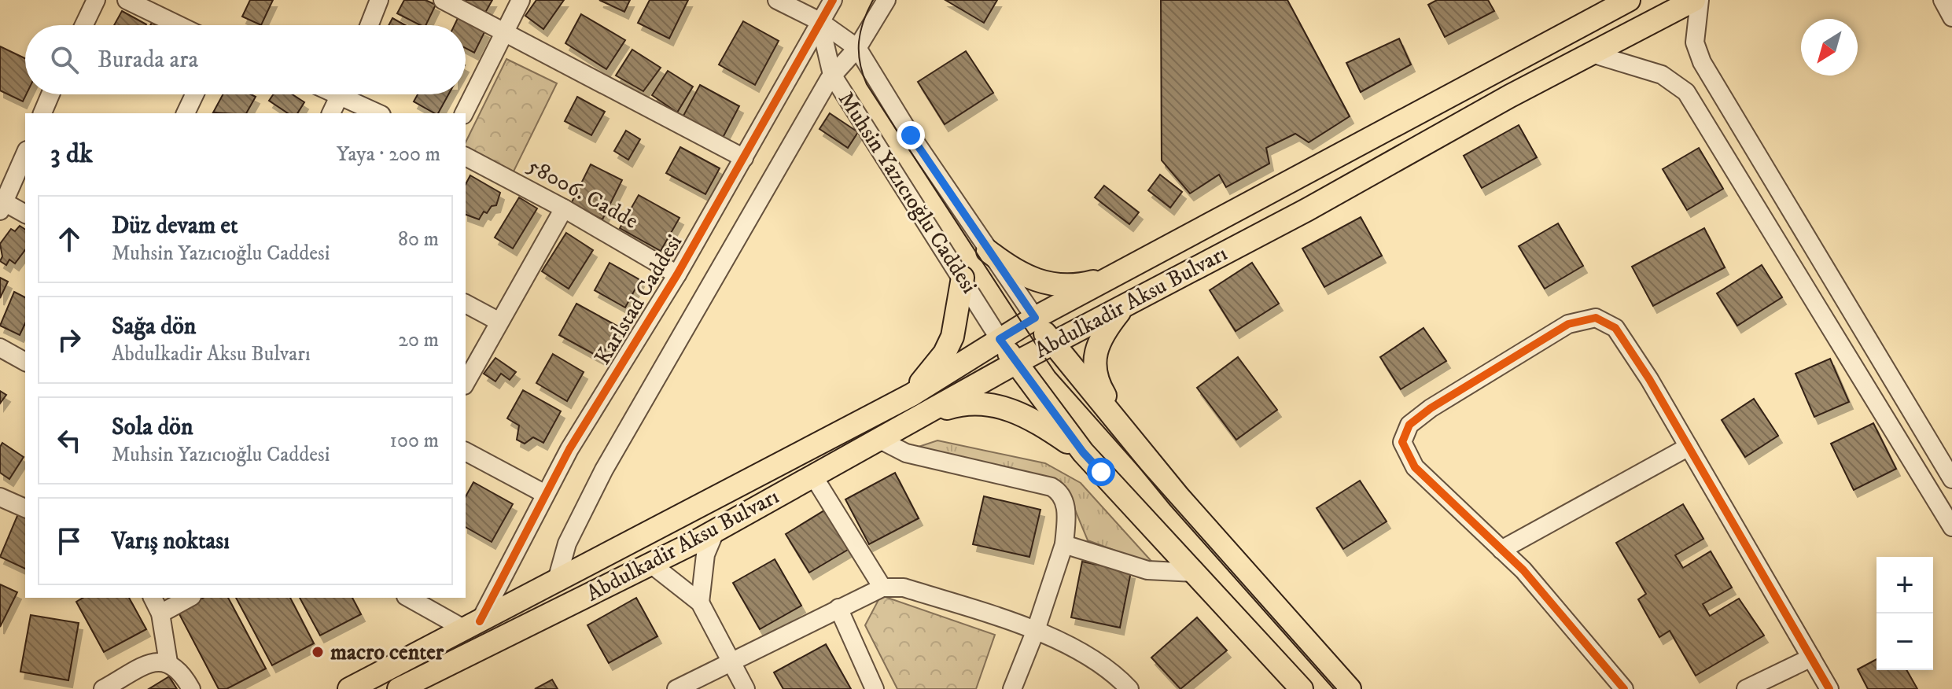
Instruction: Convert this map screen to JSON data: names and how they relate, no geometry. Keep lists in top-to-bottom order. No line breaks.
{"streets":{"main road":["Muhsin Yazıcıoğlu Caddesi","Abdulkadir Aksu Bulvarı"],"street":["58006. Cadde","Karlstad Caddesi"]},"crossings":[["Muhsin Yazıcıoğlu Caddesi","Karlstad Caddesi"],["Muhsin Yazıcıoğlu Caddesi","Abdulkadir Aksu Bulvarı"],["58006. Cadde","Karlstad Caddesi"],["Karlstad Caddesi","Abdulkadir Aksu Bulvarı"]],"places":["macro center"],"north":"bottom left","page":{"search":"Burada ara","heading":["3 dk","Yaya · 200 m"],"list":[["Düz devam et","Muhsin Yazıcıoğlu Caddesi","80 m"],["Sağa dön","Abdulkadir Aksu Bulvarı","20 m"],["Sola dön","Muhsin Yazıcıoğlu Caddesi","100 m"],"Varış noktası"],"map_buttons":["+","−"]}}
